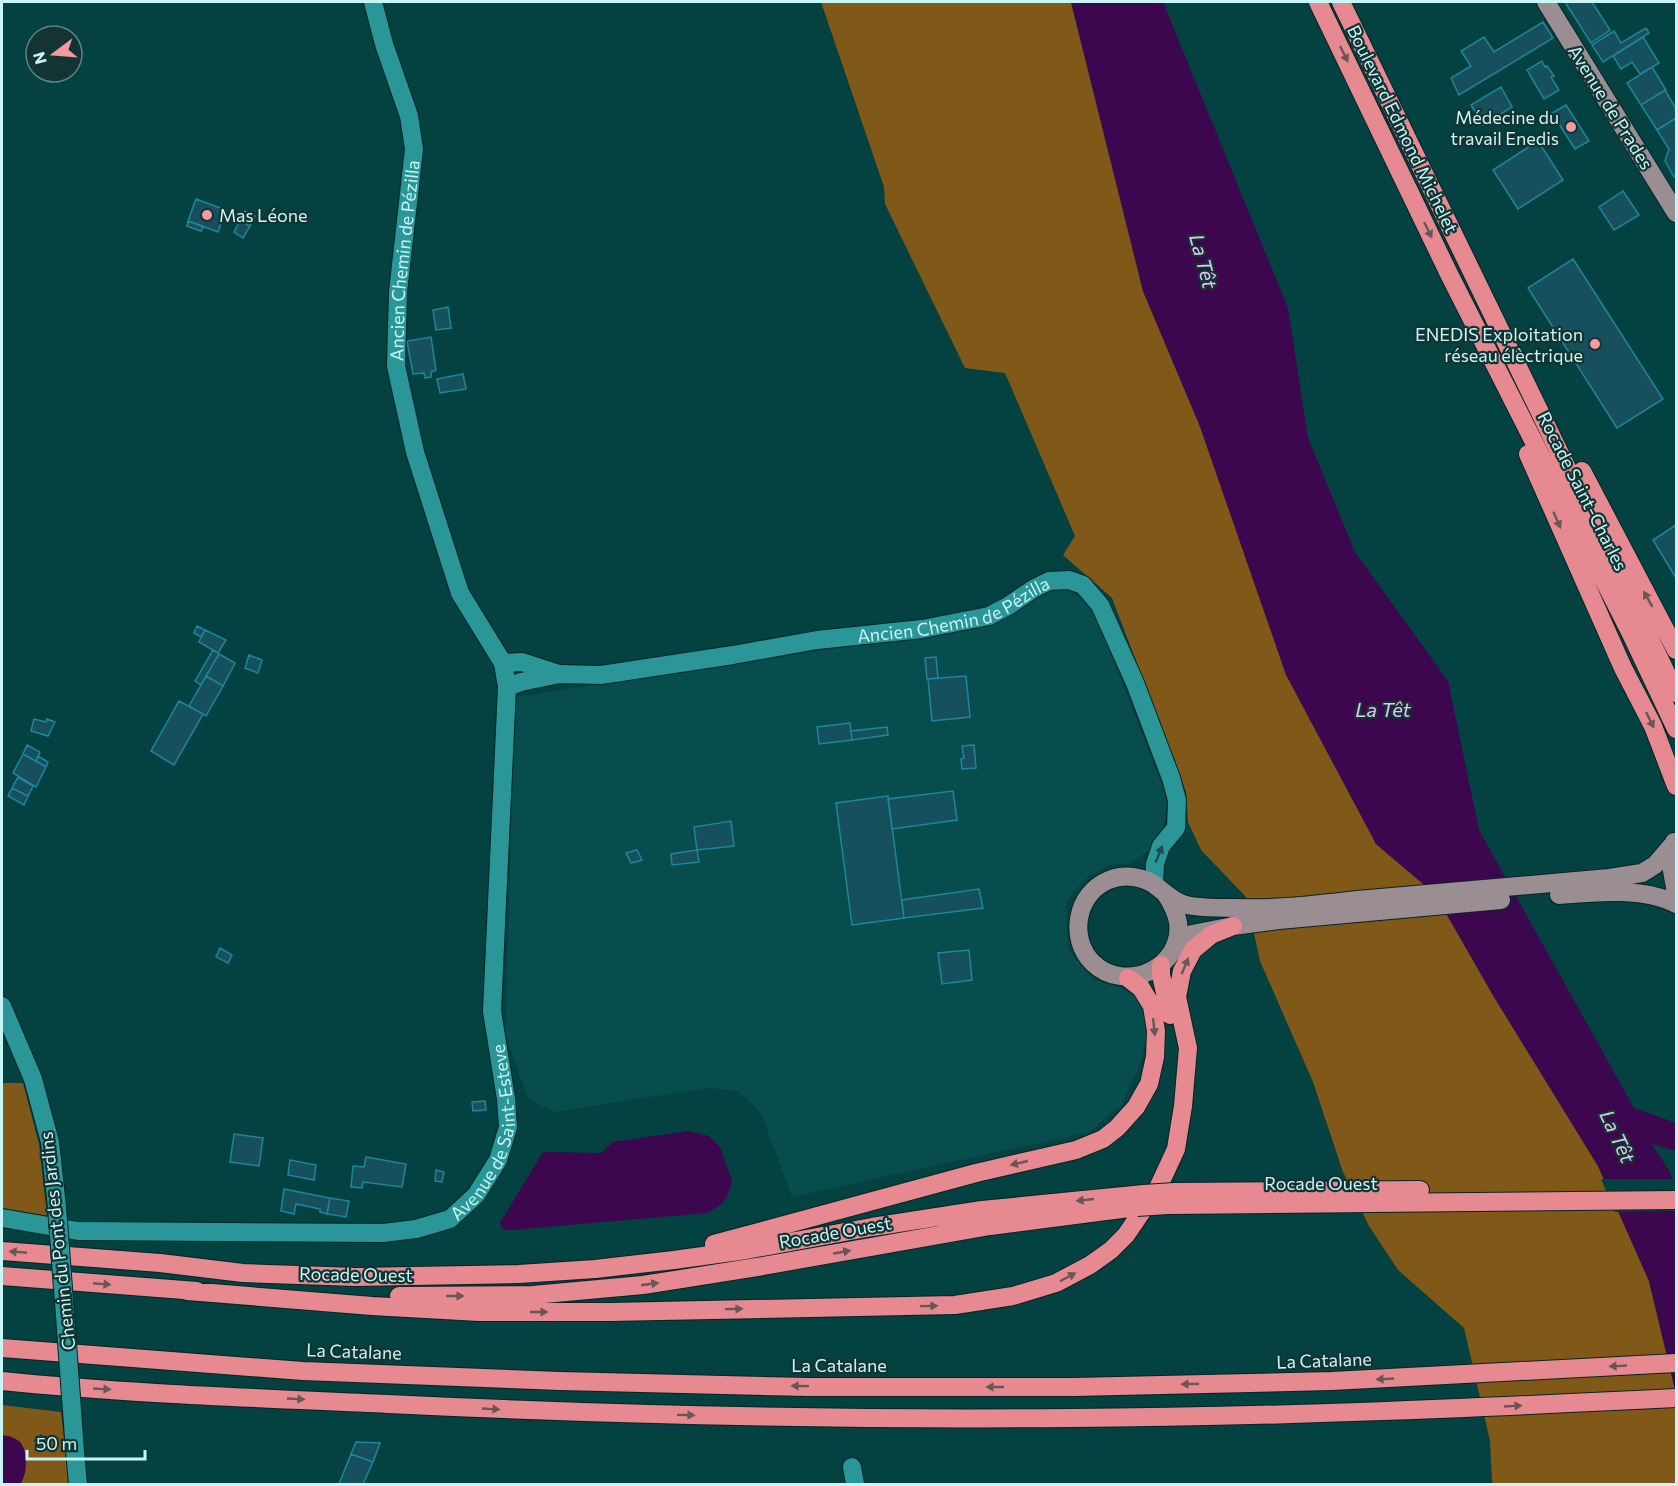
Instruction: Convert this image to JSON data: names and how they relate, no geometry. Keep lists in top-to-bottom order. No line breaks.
{"streets":{"highway":["Boulevard Edmond Michelet","Rocade Saint-Charles","Rocade Ouest","La Catalane"],"main road":["Avenue de Prades"],"street":["Ancien Chemin de Pézilla","Avenue de Saint-Esteve","Chemin du Pont des Jardins"]},"crossings":[["Boulevard Edmond Michelet","Rocade Saint-Charles"],["Ancien Chemin de Pézilla","Avenue de Saint-Esteve"]],"water":["La Têt"],"places":["Médecine du travail Enedis","Mas Léone","ENEDIS Exploitation réseau élèctrique"],"scale_bar":"50 m","north":"left"}
